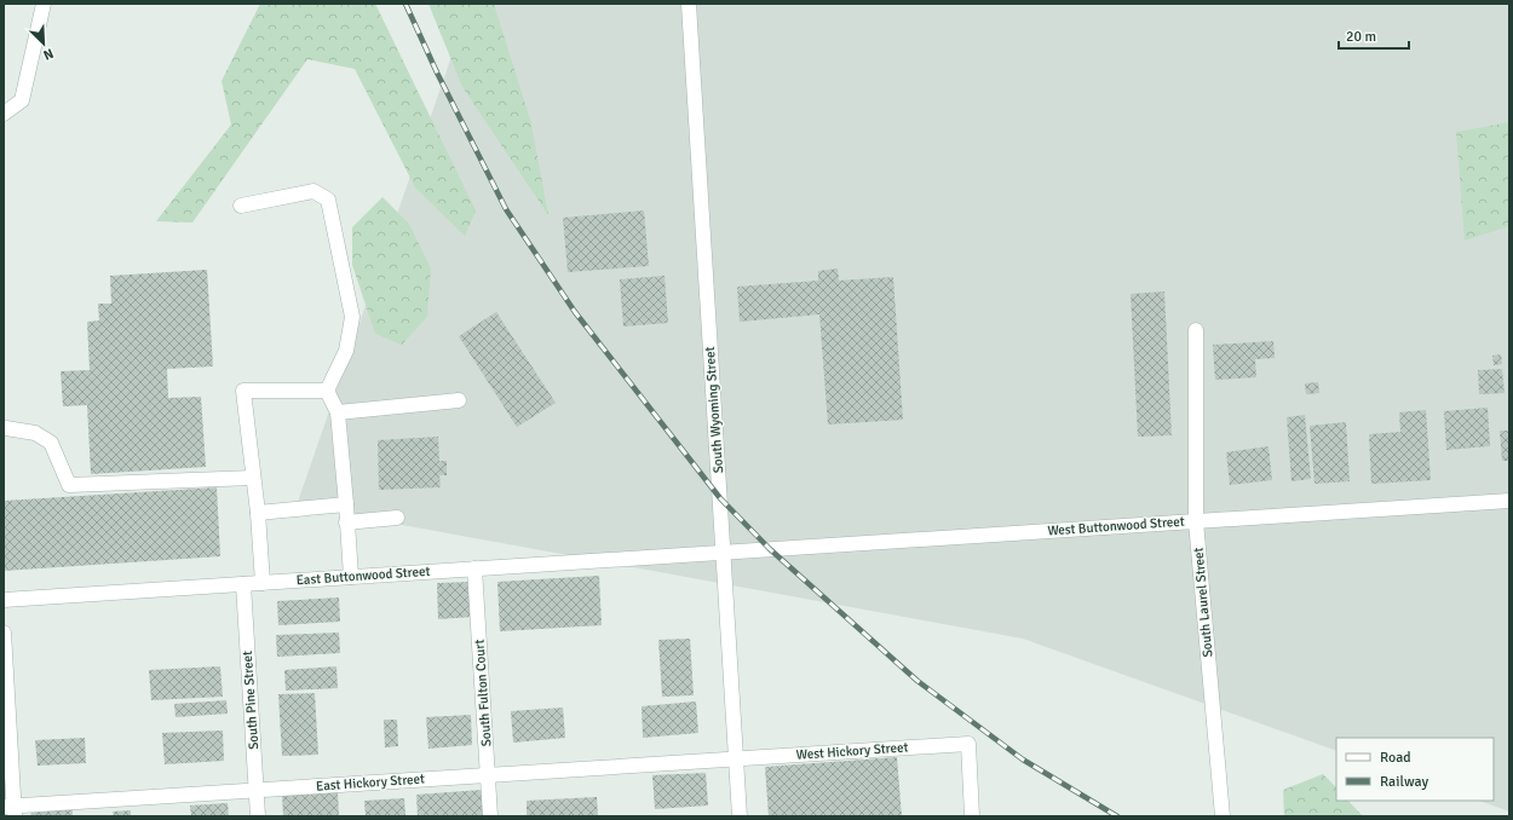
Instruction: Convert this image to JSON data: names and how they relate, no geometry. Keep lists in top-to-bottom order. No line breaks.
{"streets":{"street":["South Wyoming Street","West Buttonwood Street","East Buttonwood Street","South Laurel Street","South Fulton Court","South Pine Street","West Hickory Street","East Hickory Street"]},"crossings":[["South Wyoming Street","West Buttonwood Street"],["South Wyoming Street","East Buttonwood Street"],["South Wyoming Street","West Hickory Street"],["South Wyoming Street","East Hickory Street"],["West Buttonwood Street","East Buttonwood Street"],["West Buttonwood Street","South Laurel Street"],["East Buttonwood Street","South Fulton Court"],["East Buttonwood Street","South Pine Street"],["South Fulton Court","East Hickory Street"],["South Pine Street","East Hickory Street"],["West Hickory Street","East Hickory Street"]],"legend":["Road","Railway"],"scale_bar":"20 m","north":"bottom right"}
